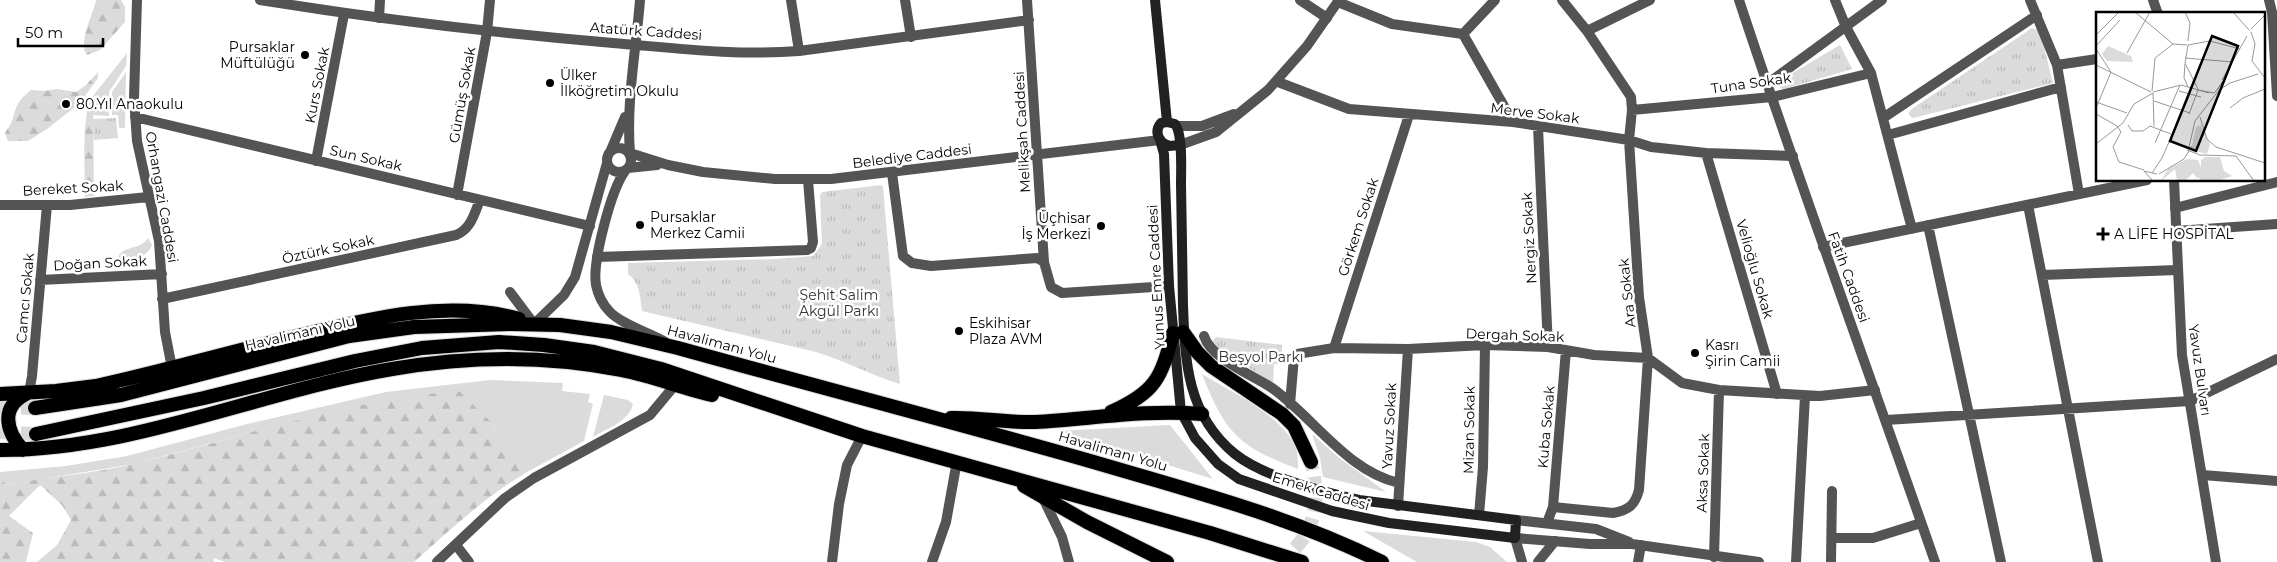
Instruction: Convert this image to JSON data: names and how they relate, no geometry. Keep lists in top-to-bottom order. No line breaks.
{"streets":{"highway":["Havalimanı Yolu"],"main road":["Yunus Emre Caddesi","Emek Caddesi"],"street":["Atatürk Caddesi","Tuna Sokak","Kurs Sokak","Gümüş Sokak","Merve Sokak","Melikşah Caddesi","Belediye Caddesi","Sun Sokak","Bereket Sokak","Orhangazi Caddesi","Görkem Sokak","Nergiz Sokak","Öztürk Sokak","Doğan Sokak","Velioğlu Sokak","Fatih Caddesi","Ara Sokak","Camcı Sokak","Dergah Sokak","Yavuz Bulvarı","Yavuz Sokak","Kuba Sokak","Mizan Sokak","Aksa Sokak"]},"crossings":[["Atatürk Caddesi","Kurs Sokak"],["Atatürk Caddesi","Gümüş Sokak"],["Atatürk Caddesi","Melikşah Caddesi"],["Tuna Sokak","Fatih Caddesi"],["Tuna Sokak","Ara Sokak"],["Kurs Sokak","Sun Sokak"],["Gümüş Sokak","Sun Sokak"],["Merve Sokak","Görkem Sokak"],["Merve Sokak","Nergiz Sokak"],["Merve Sokak","Velioğlu Sokak"],["Merve Sokak","Fatih Caddesi"],["Merve Sokak","Ara Sokak"],["Melikşah Caddesi","Belediye Caddesi"],["Melikşah Caddesi","Yunus Emre Caddesi"],["Belediye Caddesi","Yunus Emre Caddesi"],["Sun Sokak","Orhangazi Caddesi"],["Sun Sokak","Öztürk Sokak"],["Bereket Sokak","Orhangazi Caddesi"],["Bereket Sokak","Camcı Sokak"],["Orhangazi Caddesi","Öztürk Sokak"],["Orhangazi Caddesi","Doğan Sokak"],["Görkem Sokak","Dergah Sokak"],["Nergiz Sokak","Dergah Sokak"],["Doğan Sokak","Camcı Sokak"],["Yunus Emre Caddesi","Emek Caddesi"],["Ara Sokak","Dergah Sokak"],["Ara Sokak","Kuba Sokak"],["Dergah Sokak","Yavuz Sokak"],["Dergah Sokak","Kuba Sokak"],["Dergah Sokak","Mizan Sokak"]],"parks":["Şehit Salim Akgül Parkı","Beşyol Parkı"],"places":{"other":["Pursaklar Müftülüğü","Ülker İlköğretim Okulu","80.Yıl Anaokulu","Pursaklar Merkez Camii","Üçhisar İş Merkezi","Eskihisar Plaza AVM","Kasrı Şirin Camii"],"health":["A LİFE HOSPİTAL"]},"scale_bar":"50 m"}
